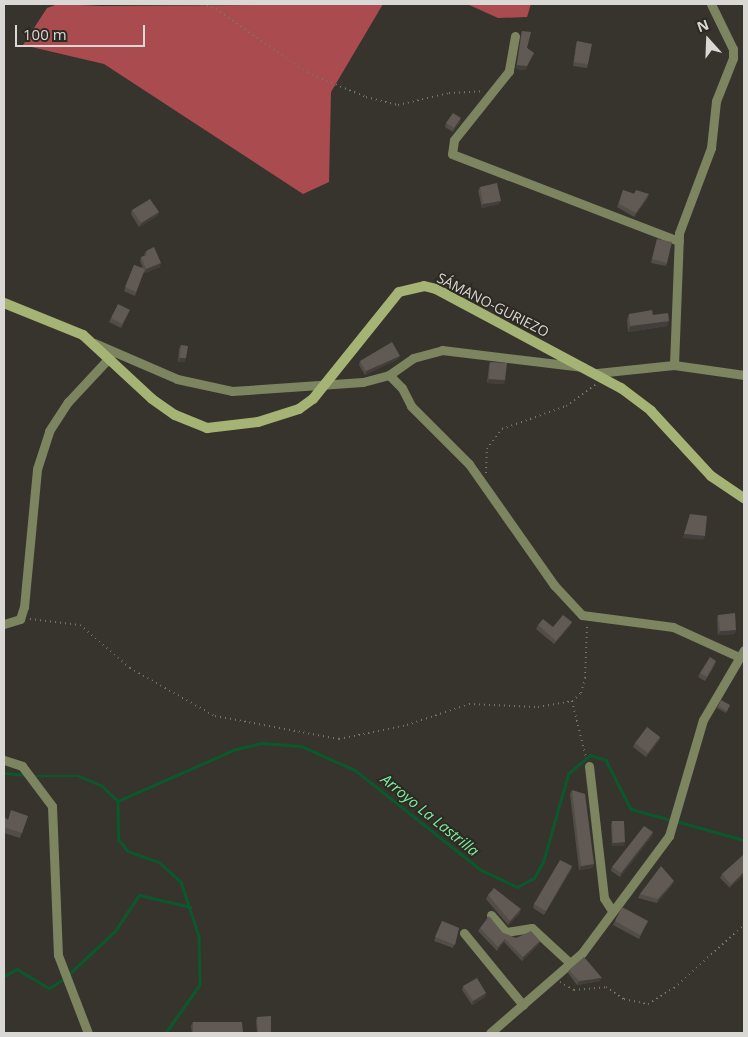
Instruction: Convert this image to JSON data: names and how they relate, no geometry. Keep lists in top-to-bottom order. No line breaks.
{"streets":{"street":["SÁMANO-GURIEZO"]},"water":["Arroyo La Lastrilla"],"scale_bar":"100 m","north":"top"}
